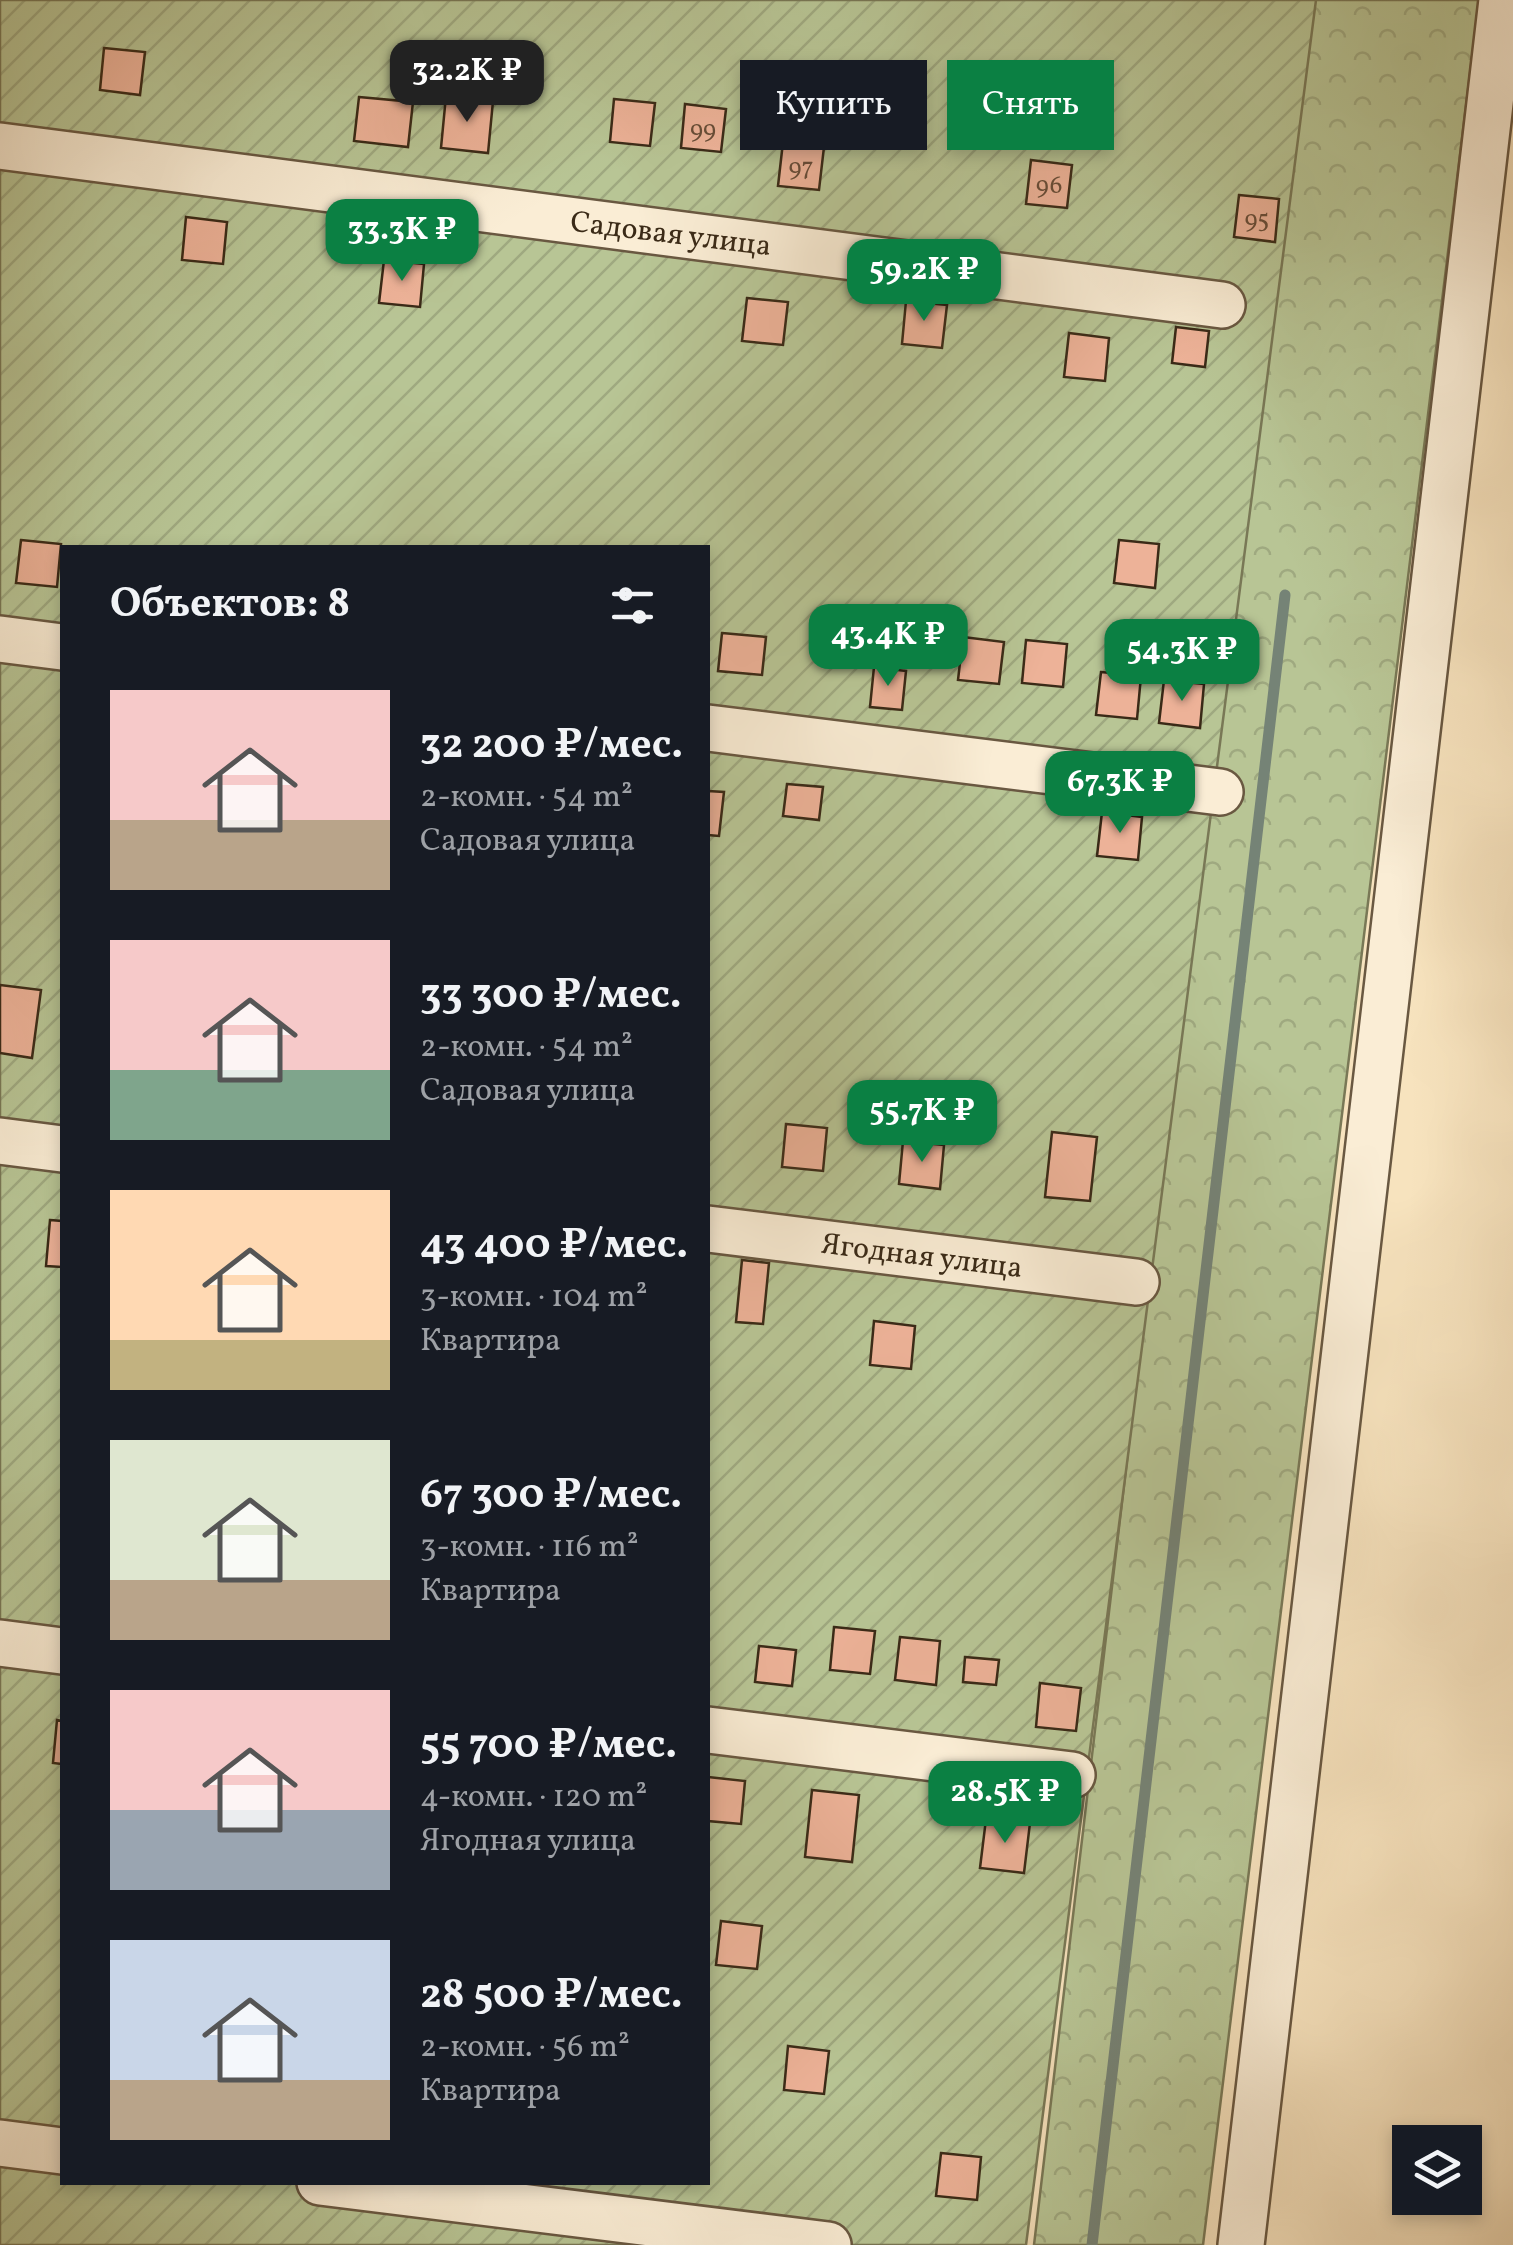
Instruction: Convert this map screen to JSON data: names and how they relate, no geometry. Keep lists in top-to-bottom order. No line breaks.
{"streets":{"street":["Садовая улица","Ягодная улица"]},"house_numbers":["99","97","96","95"],"page":{"price":["32.2K ₽","33.3K ₽","59.2K ₽","43.4K ₽","54.3K ₽","67.3K ₽","55.7K ₽","28.5K ₽"],"chip":["Купить","Снять"],"heading":"Объектов: 8","list":[{"name":"32 200 ₽/мес.","note":"2-комн. · 54 m² · Садовая улица"},{"name":"33 300 ₽/мес.","note":"2-комн. · 54 m² · Садовая улица"},{"name":"43 400 ₽/мес.","note":"3-комн. · 104 m² · Квартира"},{"name":"67 300 ₽/мес.","note":"3-комн. · 116 m² · Квартира"},{"name":"55 700 ₽/мес.","note":"4-комн. · 120 m² · Ягодная улица"},{"name":"28 500 ₽/мес.","note":"2-комн. · 56 m² · Квартира"}]}}
